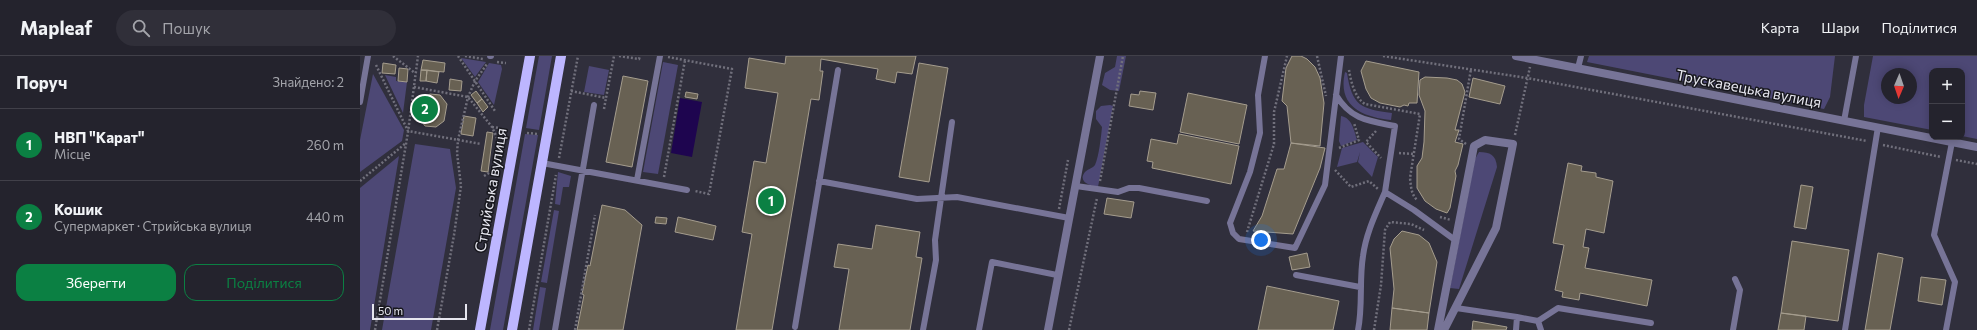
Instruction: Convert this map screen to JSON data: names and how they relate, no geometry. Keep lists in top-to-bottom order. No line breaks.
{"streets":{"main road":["Стрийська вулиця"],"street":["Трускавецька вулиця"]},"scale_bar":"50 m","north":"bottom","page":{"header":"Mapleaf","search":"Пошук","nav":["Карта","Шари","Поділитися"],"heading":["Поруч","Знайдено: 2"],"map_buttons":["+","−"],"pins":["2","1"],"list":[{"mark":"1","name":"НВП \"Карат\"","note":"Місце","value":"260 m"},{"mark":"2","name":"Кошик","note":"Супермаркет · Стрийська вулиця","value":"440 m"}],"buttons":["Зберегти","Поділитися"],"scale":"50 m"}}
